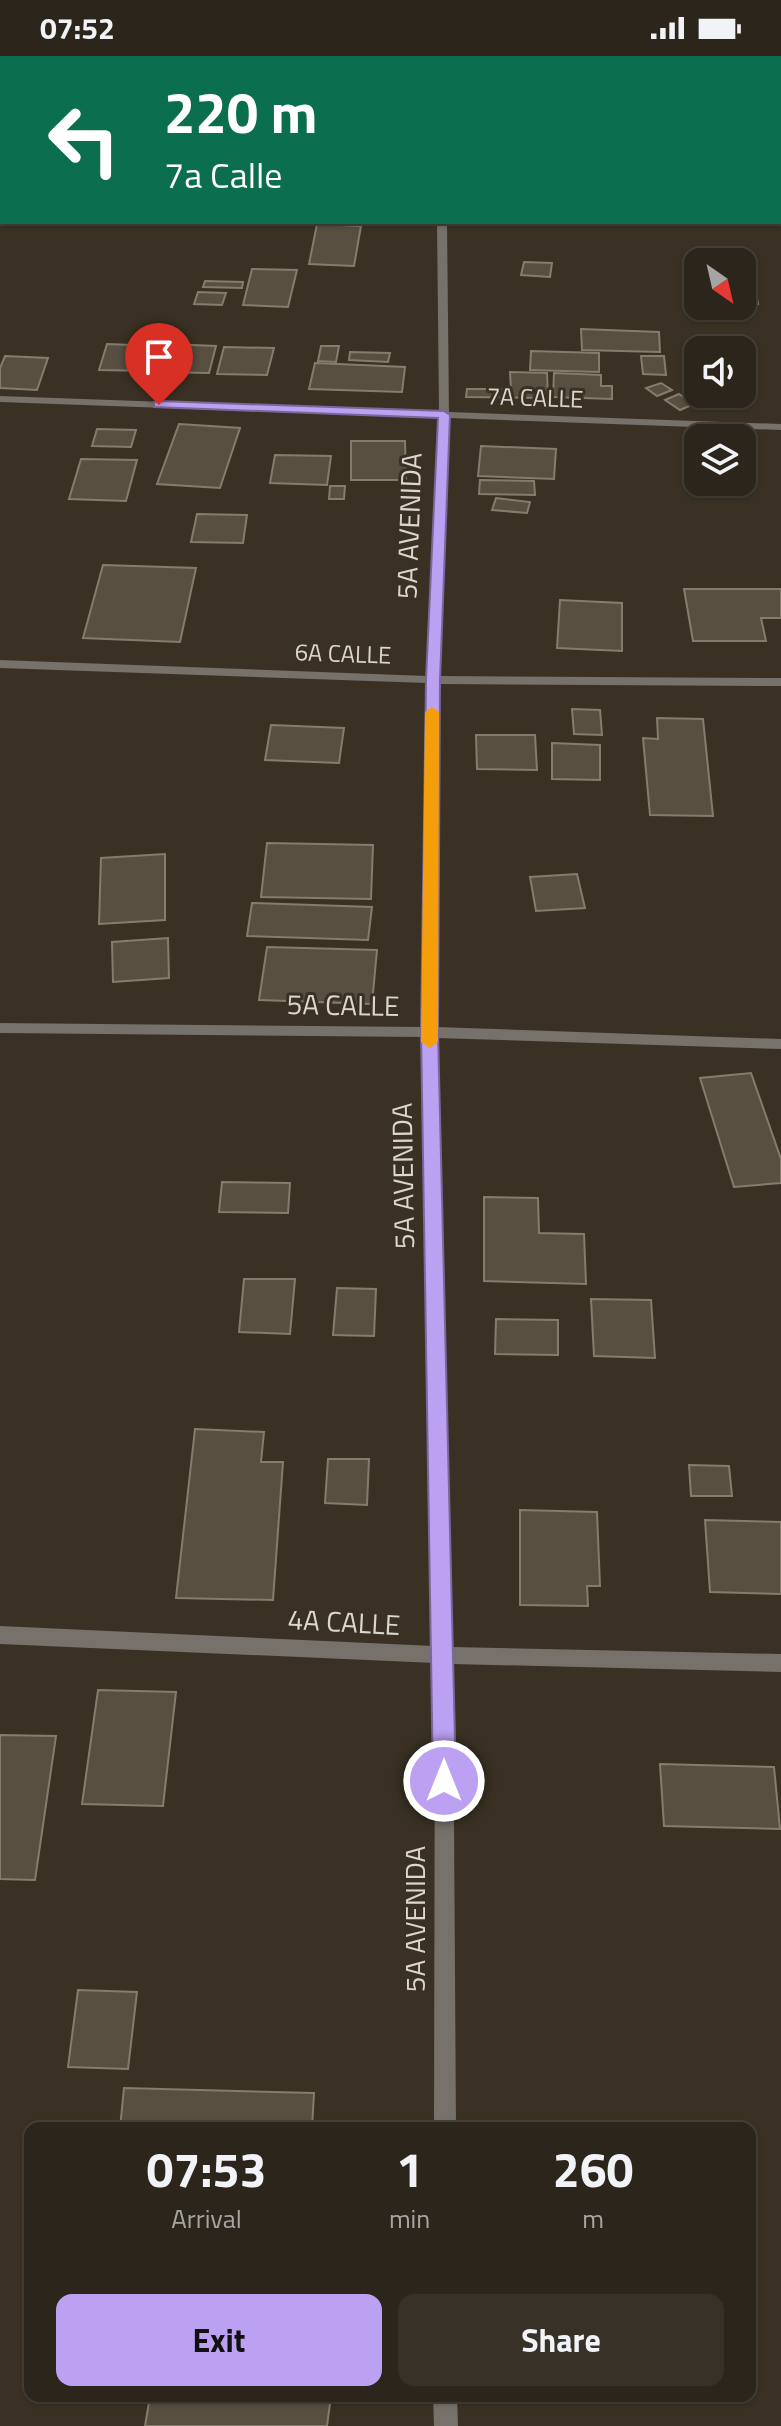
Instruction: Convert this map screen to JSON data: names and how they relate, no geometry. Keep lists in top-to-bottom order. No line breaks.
{"streets":{"street":["7A CALLE","5A AVENIDA","6A CALLE","5A CALLE","4A CALLE"]},"crossings":[["7A CALLE","5A AVENIDA"],["5A AVENIDA","6A CALLE"],["5A AVENIDA","5A CALLE"],["5A AVENIDA","4A CALLE"]],"north":"bottom right","page":{"status":"07:52","turn":["220 m","7a Calle"],"eta":["07:53","Arrival","1","min","260","m"],"buttons":["Exit","Share"]}}
